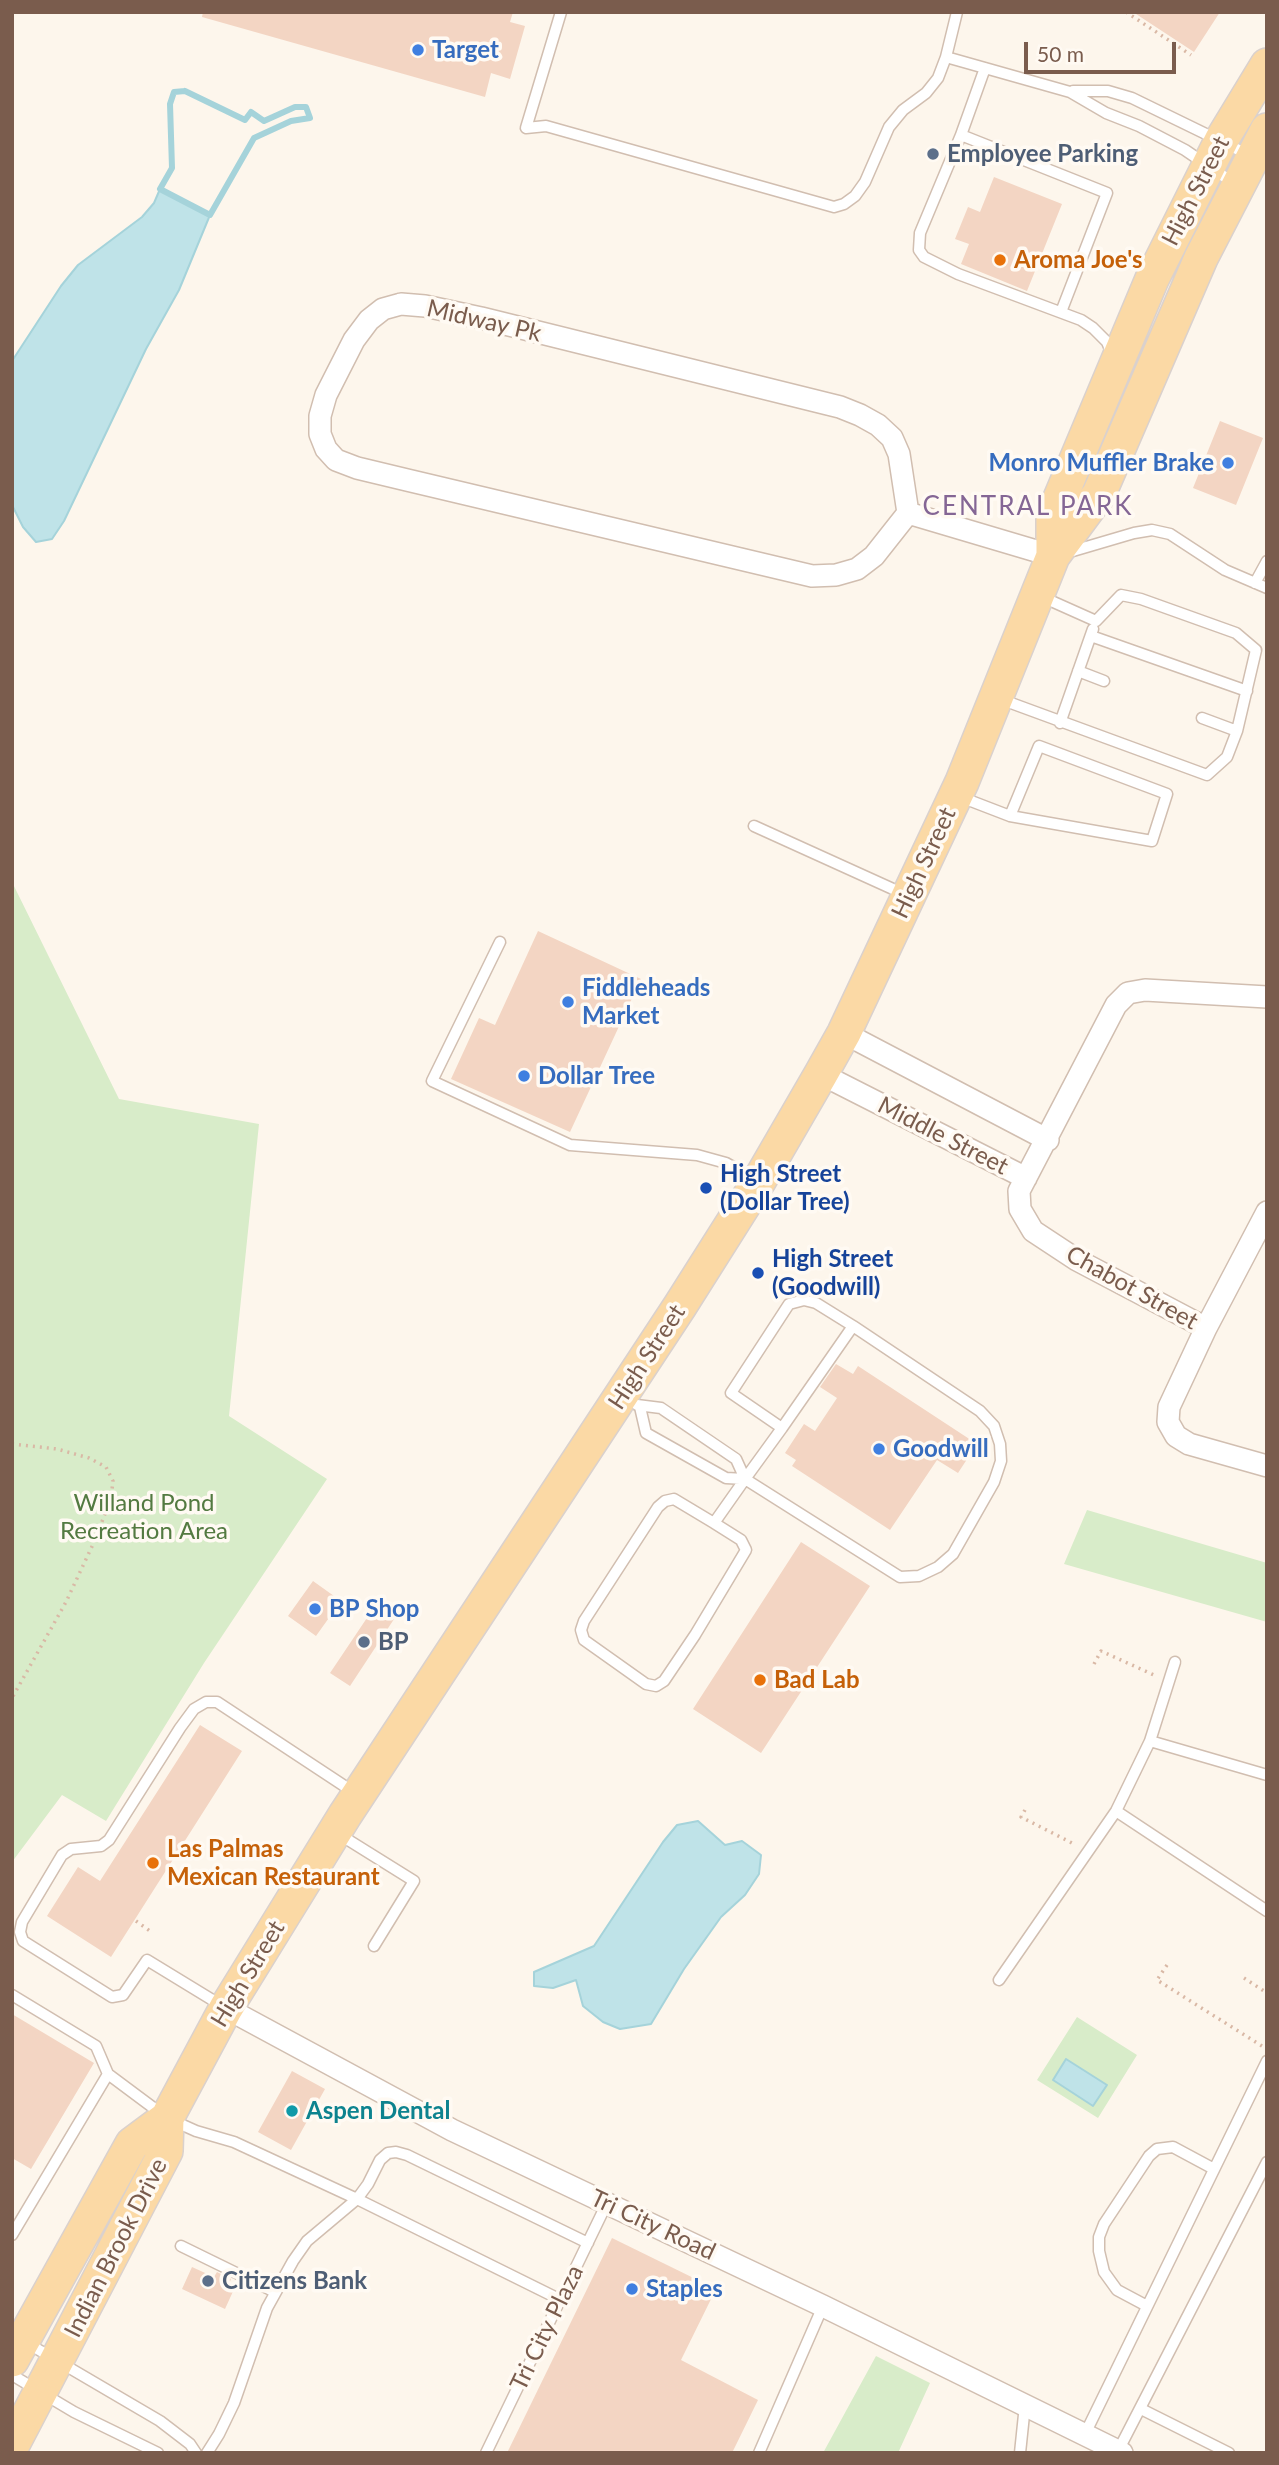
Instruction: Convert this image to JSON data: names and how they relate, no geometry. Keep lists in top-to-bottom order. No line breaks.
{"streets":{"main road":["High Street","Indian Brook Drive"],"street":["Midway Pk","Middle Street","Chabot Street","Tri City Road"],"lane":["Tri City Plaza"]},"crossings":[["High Street","Middle Street"],["High Street","Tri City Road"],["High Street","Indian Brook Drive"],["Middle Street","Chabot Street"],["Tri City Road","Tri City Plaza"]],"districts":["CENTRAL PARK"],"parks":["Willand Pond Recreation Area"],"places":["Target","Employee Parking","Aroma Joe's","Monro Muffler Brake","Fiddleheads Market","Dollar Tree","High Street (Dollar Tree)","High Street (Goodwill)","Goodwill","BP Shop","BP","Bad Lab","Las Palmas Mexican Restaurant","Aspen Dental","Citizens Bank","Staples"],"scale_bar":"50 m"}
